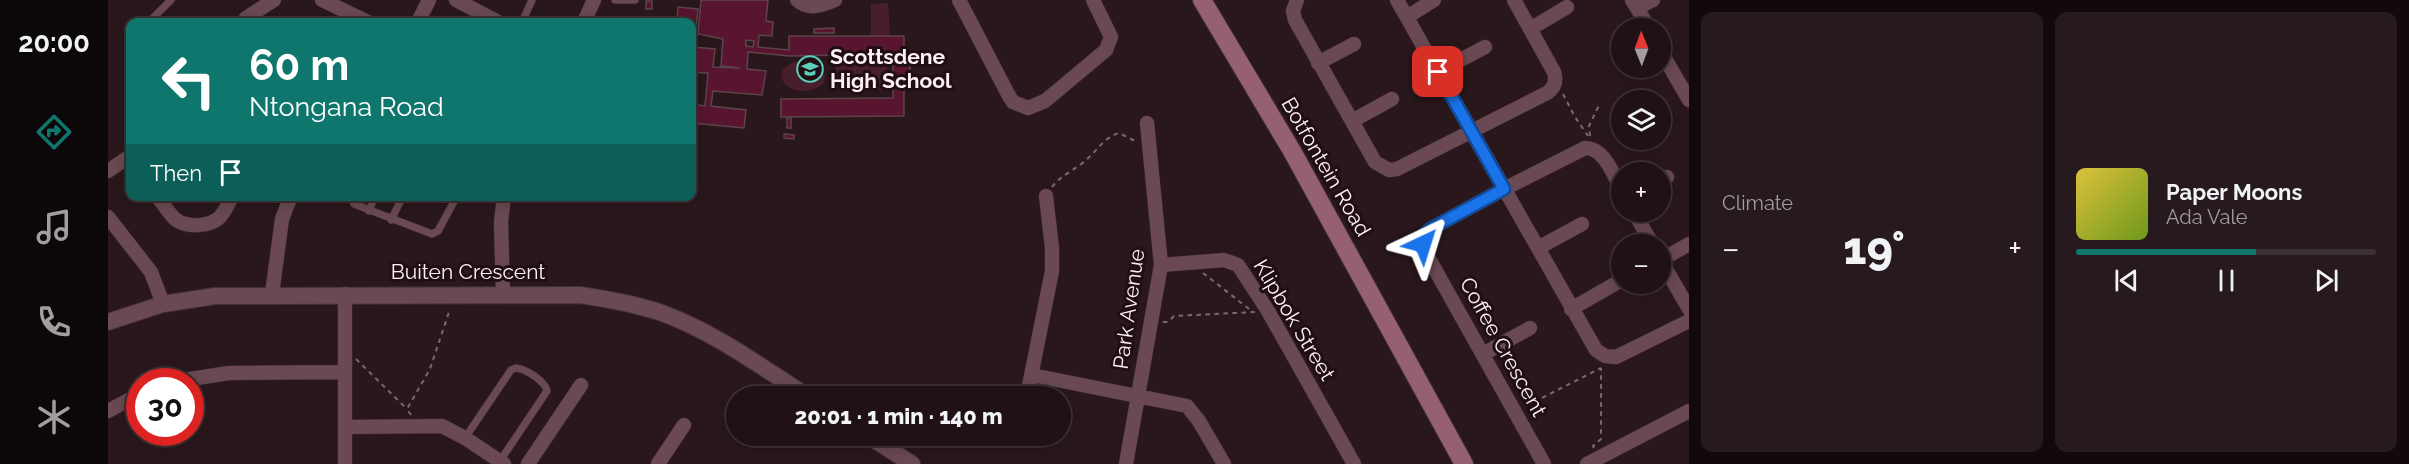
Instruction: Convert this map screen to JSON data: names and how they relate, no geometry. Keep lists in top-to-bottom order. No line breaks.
{"streets":{"main road":["Botfontein Road"],"street":["Buiten Crescent","Park Avenue","Klipbok Street","Coffee Crescent"]},"crossings":[["Park Avenue","Klipbok Street"]],"places":{"school or university":["Scottsdene High School"]},"north":"top","page":{"tabs":"20:00","tile":"Climate","map_buttons":["+","−"],"turn":["60 m","Ntongana Road"],"then":"Then","song":["Paper Moons","Ada Vale"],"heat":["−","19°","+"],"limit":"30","trip":"20:01 · 1 min · 140 m"}}
